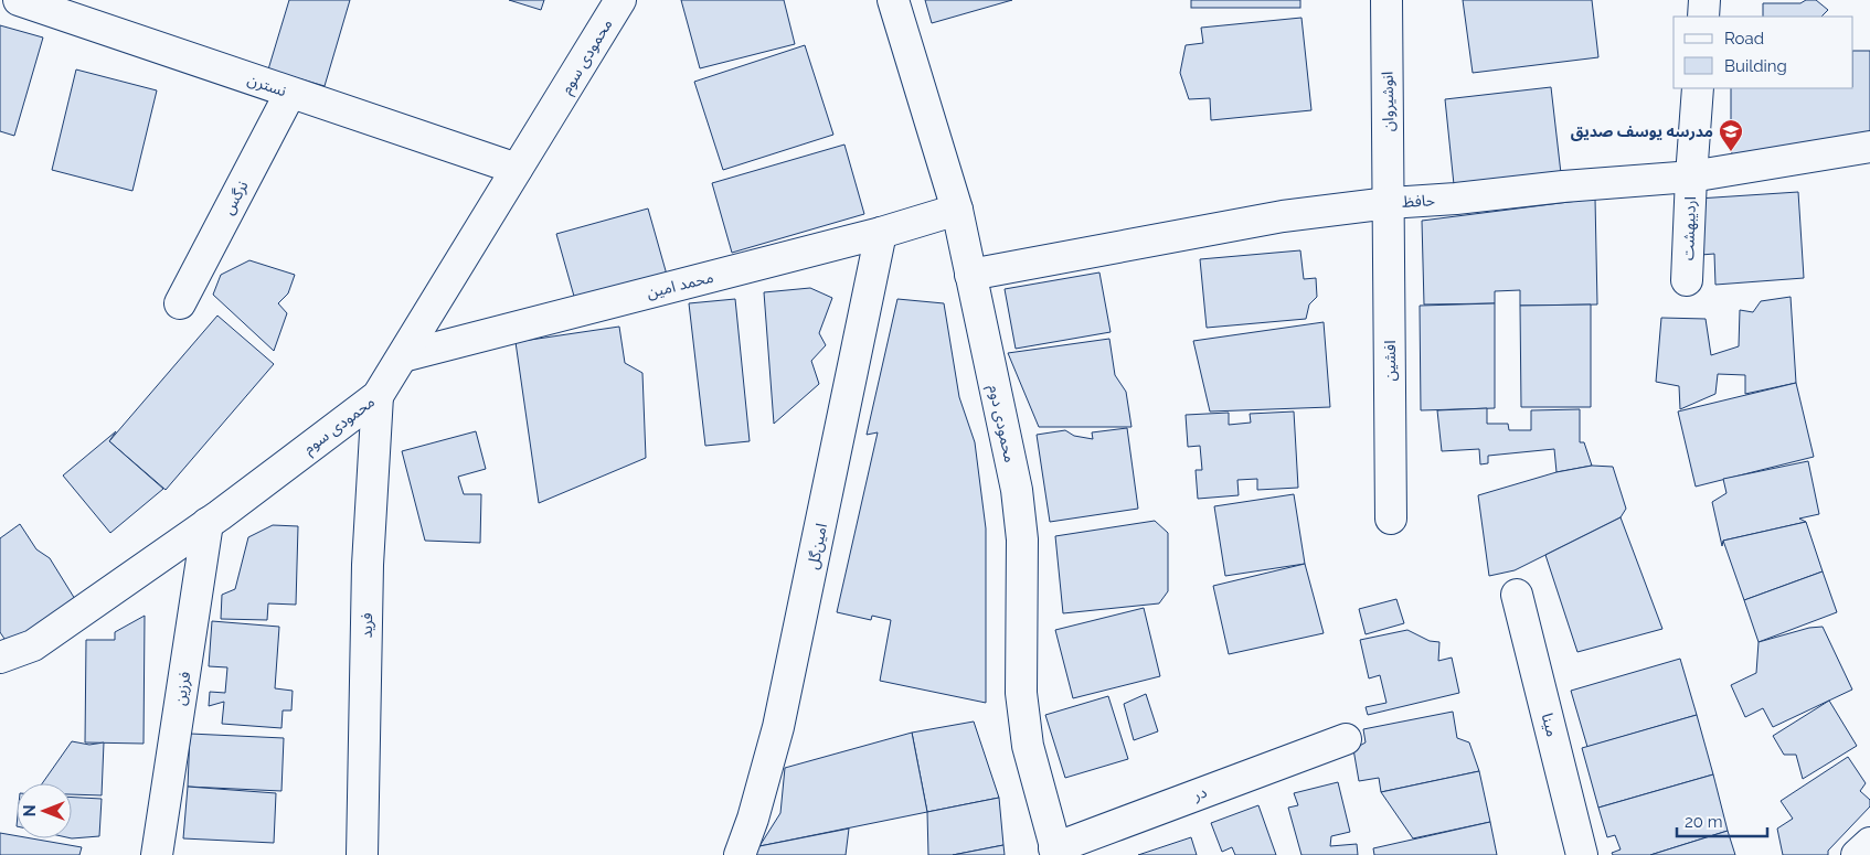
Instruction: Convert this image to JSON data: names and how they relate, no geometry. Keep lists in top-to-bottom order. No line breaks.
{"streets":{"street":["محمودی سوم","نسترن","انوشیروان","نرگس","حافظ","اردیبهشت","محمد امین","افشین","محمودی دوم","امین‌گل","فرید","فرزین","مینا","در"]},"crossings":[["محمودی سوم","نسترن"],["محمودی سوم","محمد امین"],["محمودی سوم","فرید"],["محمودی سوم","فرزین"],["نسترن","نرگس"],["انوشیروان","حافظ"],["انوشیروان","افشین"],["حافظ","اردیبهشت"],["حافظ","افشین"],["حافظ","محمودی دوم"],["محمد امین","محمودی دوم"],["محمد امین","امین‌گل"],["محمودی دوم","در"]],"places":{"school or university":["مدرسه یوسف صدیق"]},"legend":["Road","Building"],"scale_bar":"20 m","north":"left"}
